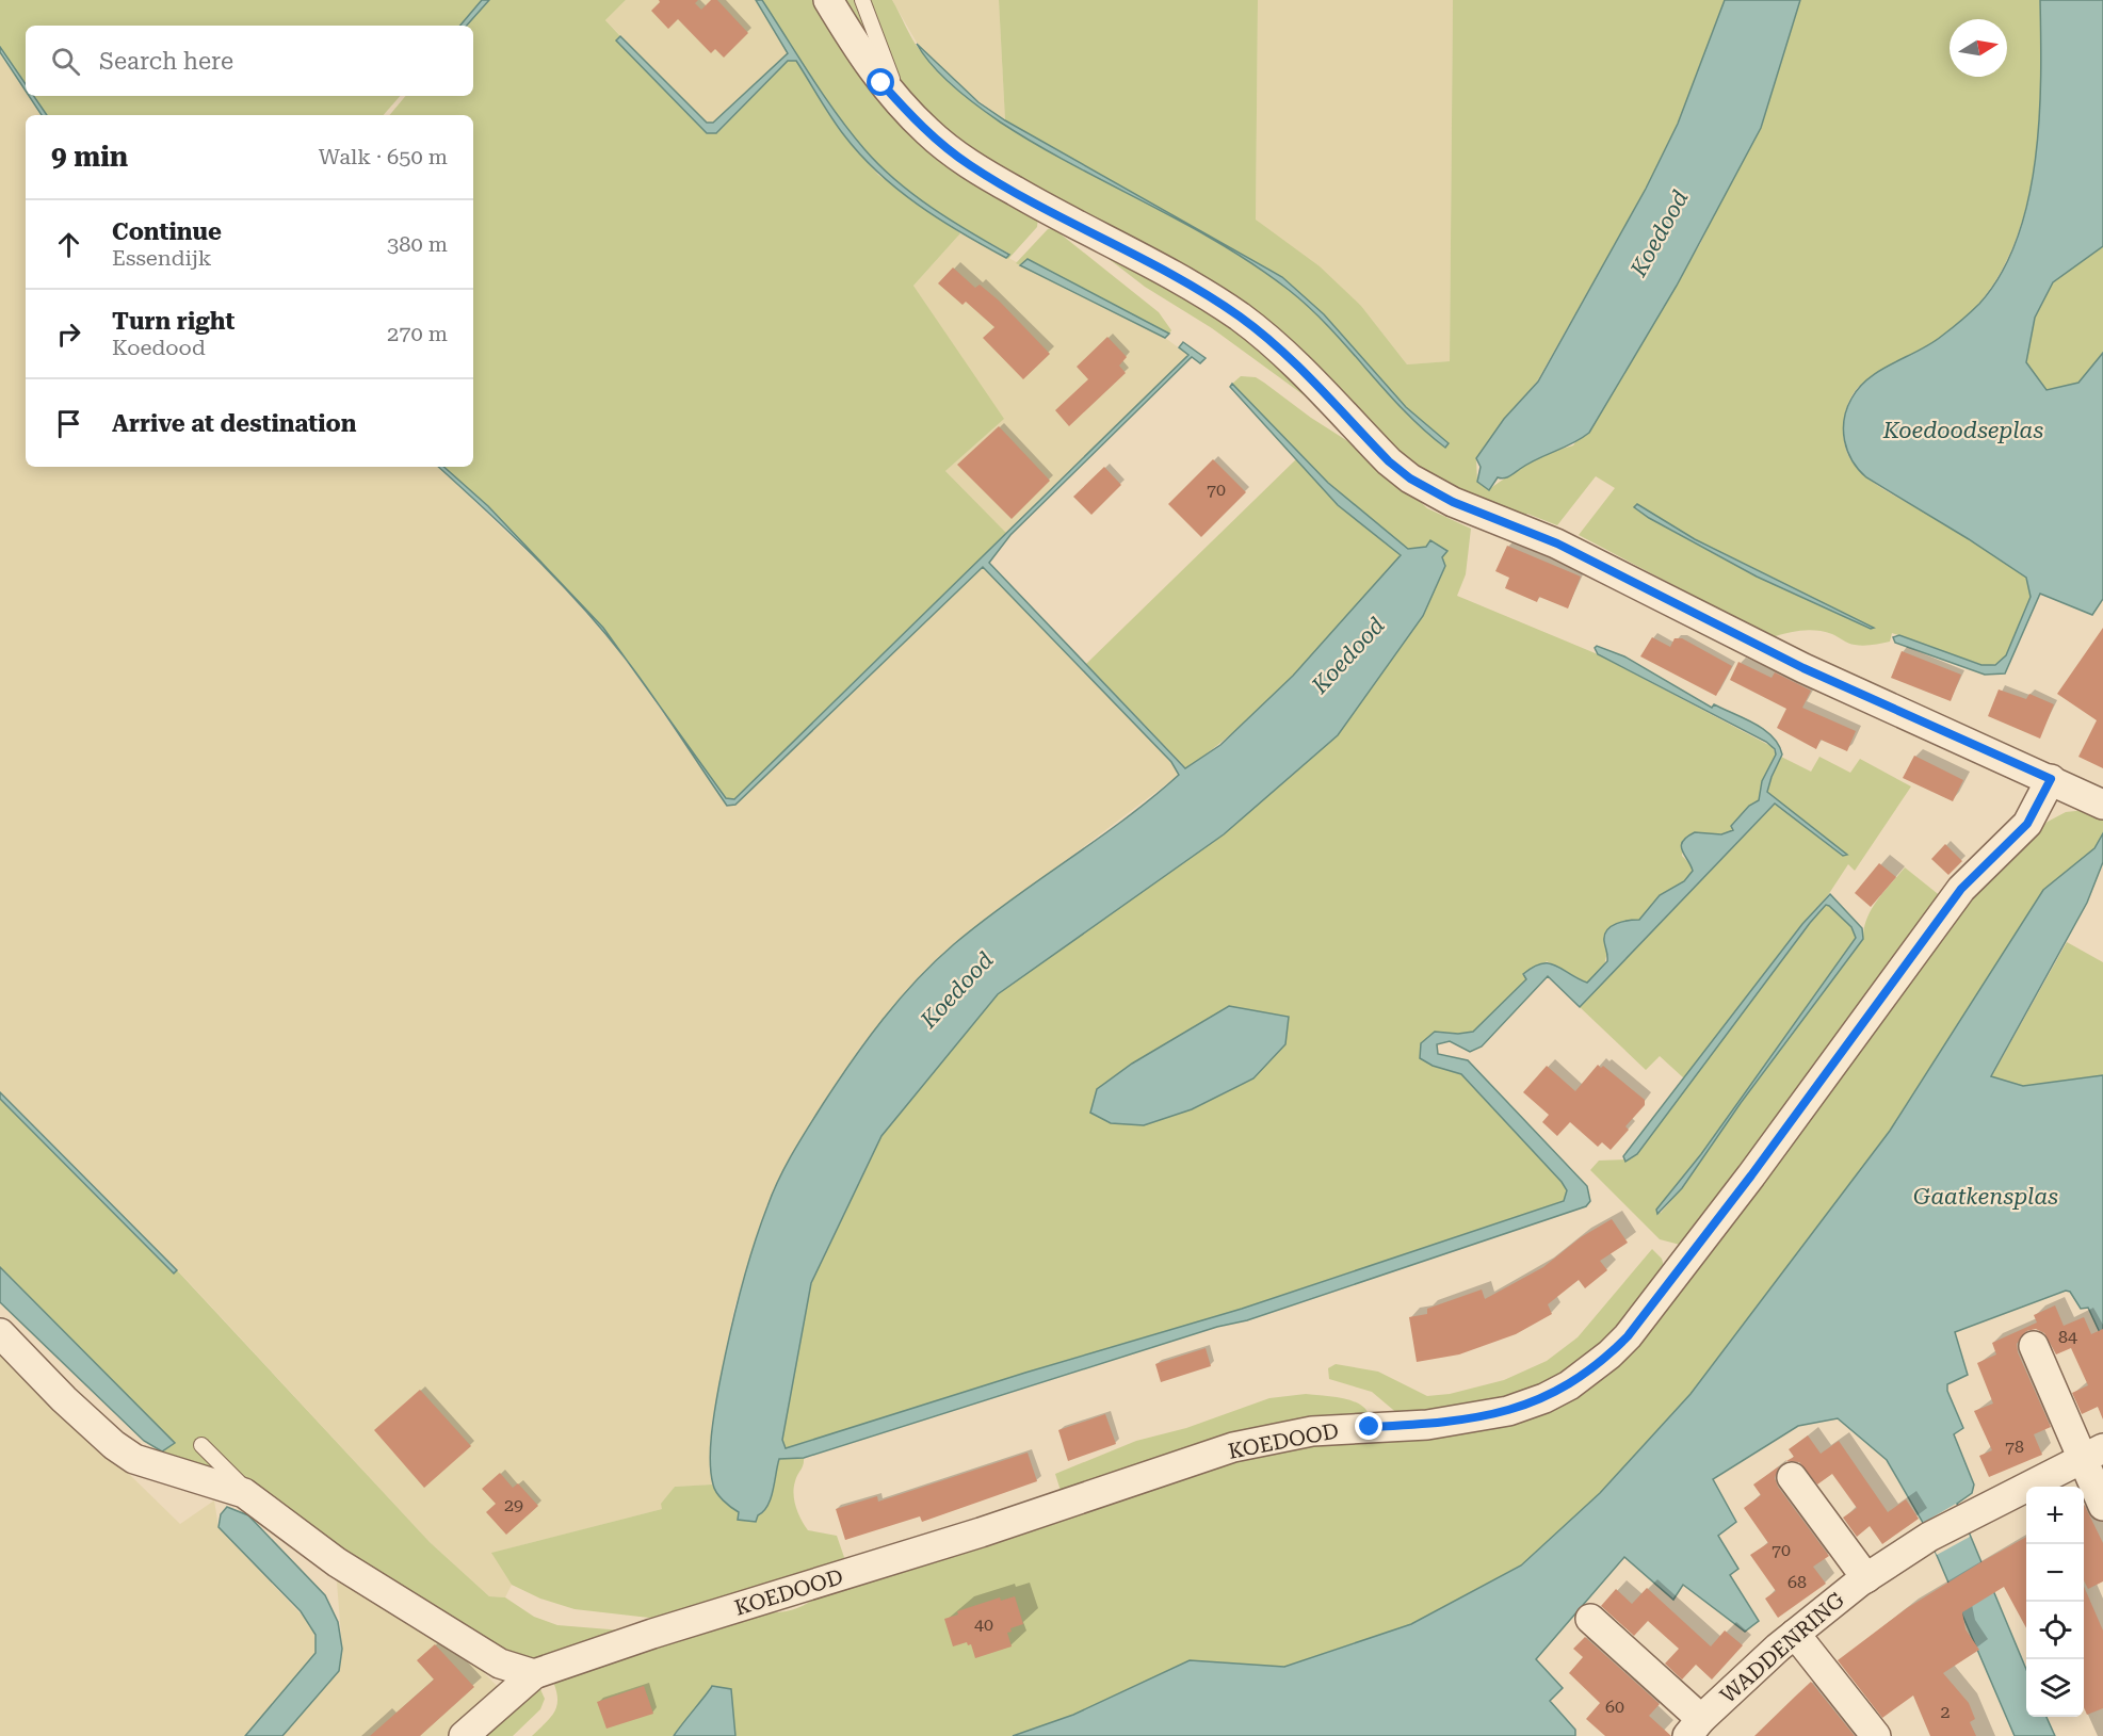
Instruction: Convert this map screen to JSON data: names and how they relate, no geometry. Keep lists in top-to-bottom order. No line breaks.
{"streets":{"street":["KOEDOOD","WADDENRING"]},"water":["Koedood","Koedoodseplas","Gaatkensplas"],"house_numbers":["70","84","78","29","70","68","40","60","2"],"north":"right","page":{"search":"Search here","heading":["9 min","Walk · 650 m"],"list":[["Continue","Essendijk","380 m"],["Turn right","Koedood","270 m"],"Arrive at destination"],"map_buttons":["+","−"]}}
